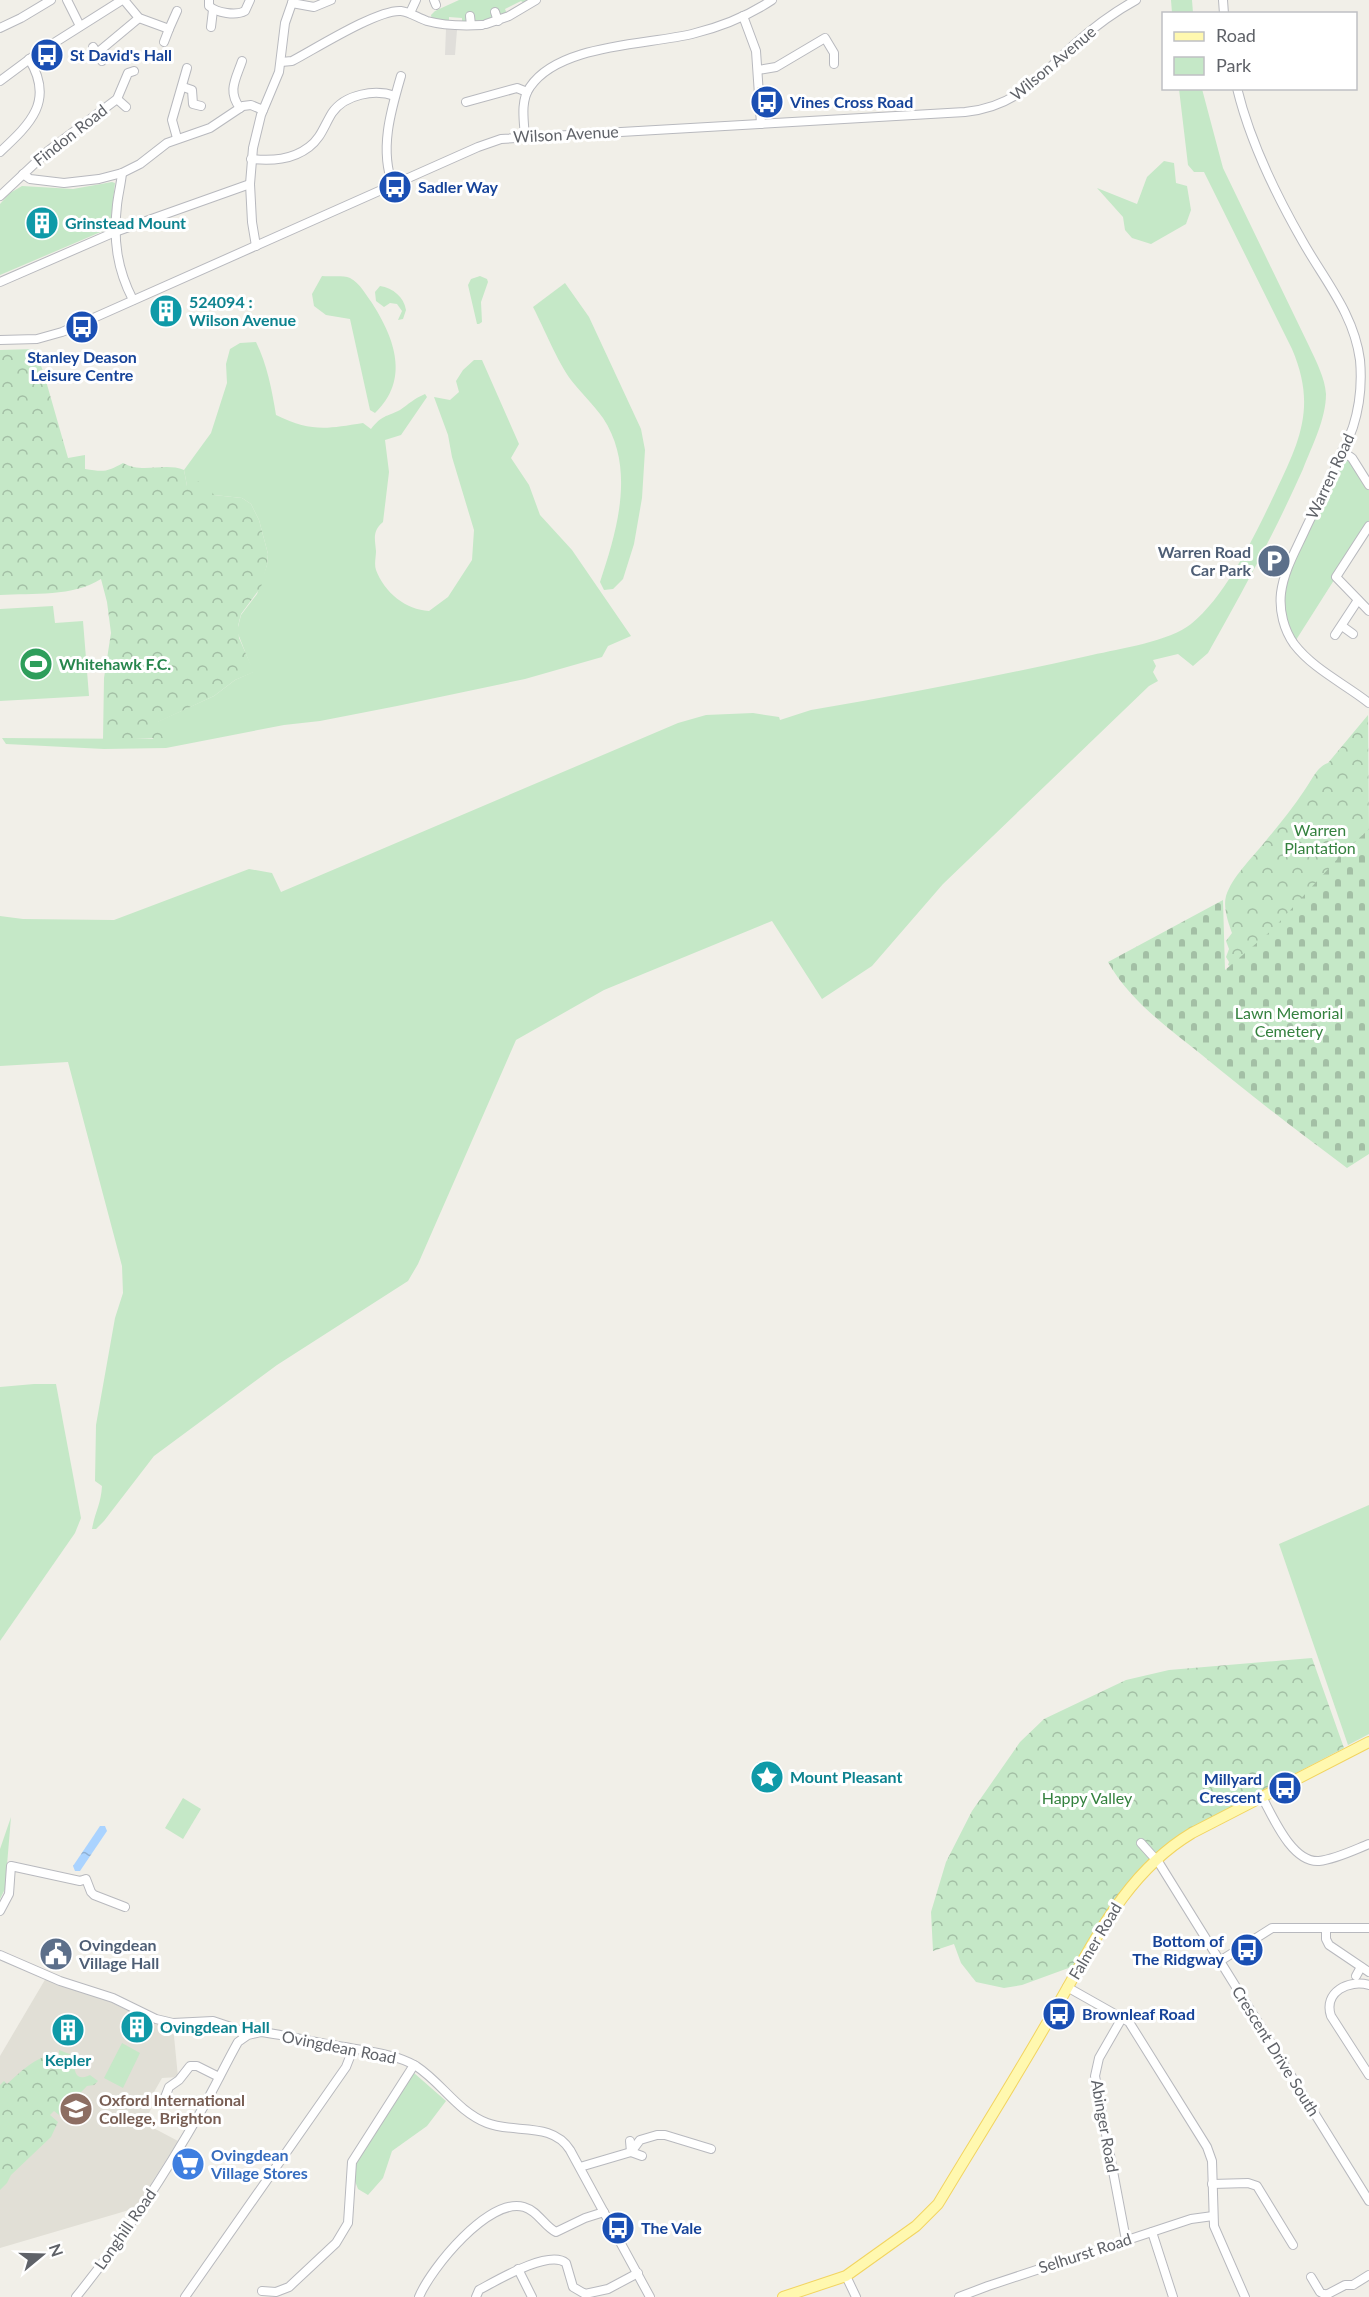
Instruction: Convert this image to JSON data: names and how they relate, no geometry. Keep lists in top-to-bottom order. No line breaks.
{"streets":{"main road":["Falmer Road"],"street":["Wilson Avenue","Findon Road","Warren Road","Ovingdean Road","Crescent Drive South","Abinger Road","Longhill Road","Selhurst Road"]},"crossings":[["Falmer Road","Crescent Drive South"],["Ovingdean Road","Longhill Road"],["Abinger Road","Selhurst Road"]],"parks":["Warren Plantation","Lawn Memorial Cemetery","Happy Valley"],"places":{"bus stop":["St David's Hall","Vines Cross Road","Sadler Way","Stanley Deason Leisure Centre","Millyard Crescent","Bottom of The Ridgway","Brownleaf Road","The Vale"],"building":["Grinstead Mount","524094 : Wilson Avenue","Ovingdean Hall","Kepler"],"parking":["Warren Road Car Park"],"sports":["Whitehawk F.C."],"place":["Mount Pleasant"],"public building":["Ovingdean Village Hall"],"school or university":["Oxford International College, Brighton"],"supermarket":["Ovingdean Village Stores"]},"legend":["Road","Park"],"north":"right"}
